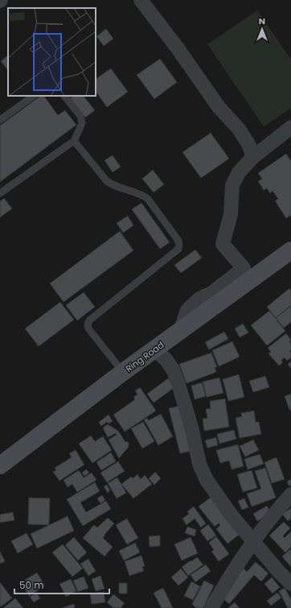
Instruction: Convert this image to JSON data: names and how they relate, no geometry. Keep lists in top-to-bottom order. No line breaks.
{"streets":{"main road":["Ring Road"]},"scale_bar":"50 m","north":"top"}
